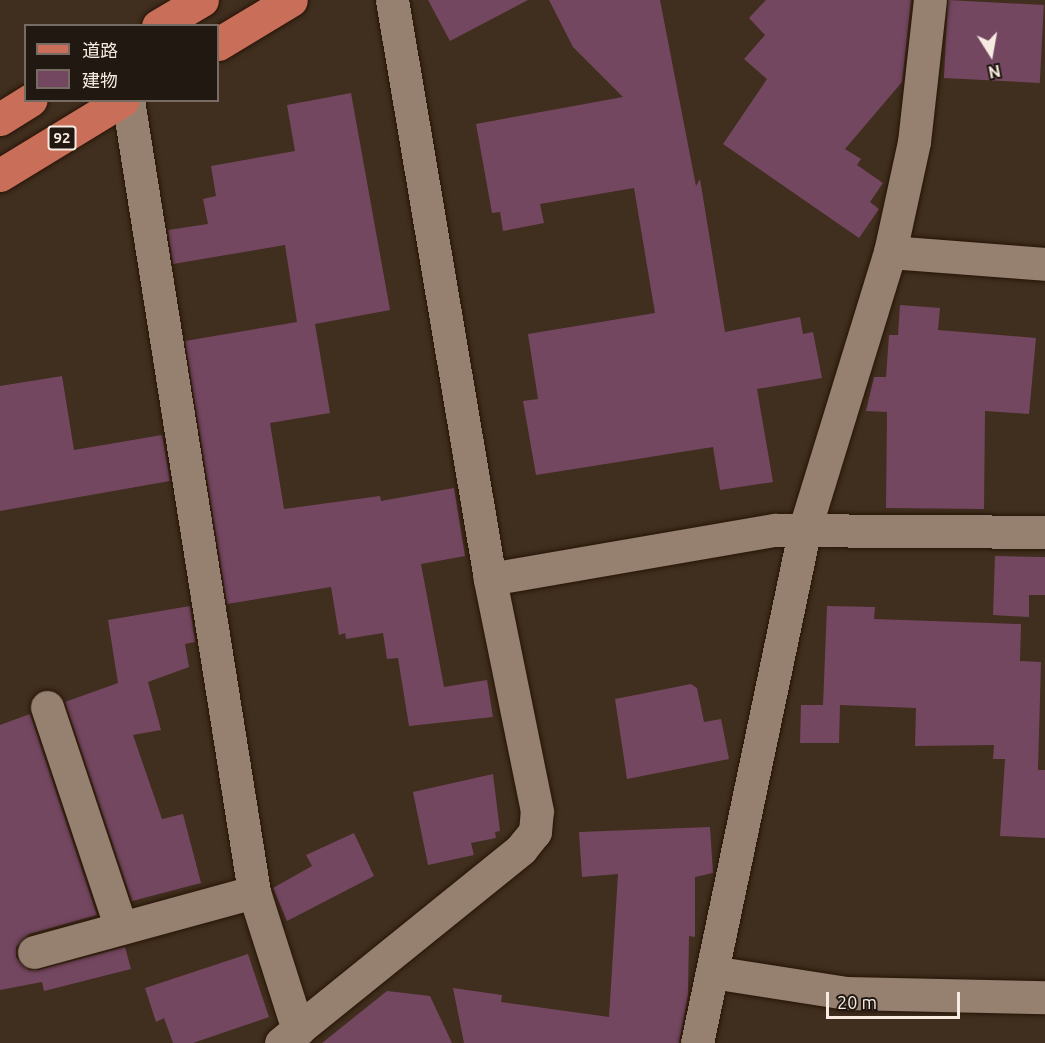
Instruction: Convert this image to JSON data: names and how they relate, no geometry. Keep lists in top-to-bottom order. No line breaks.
{"streets":{"main road":["92"]},"legend":["道路","建物"],"scale_bar":"20 m","north":"bottom"}
